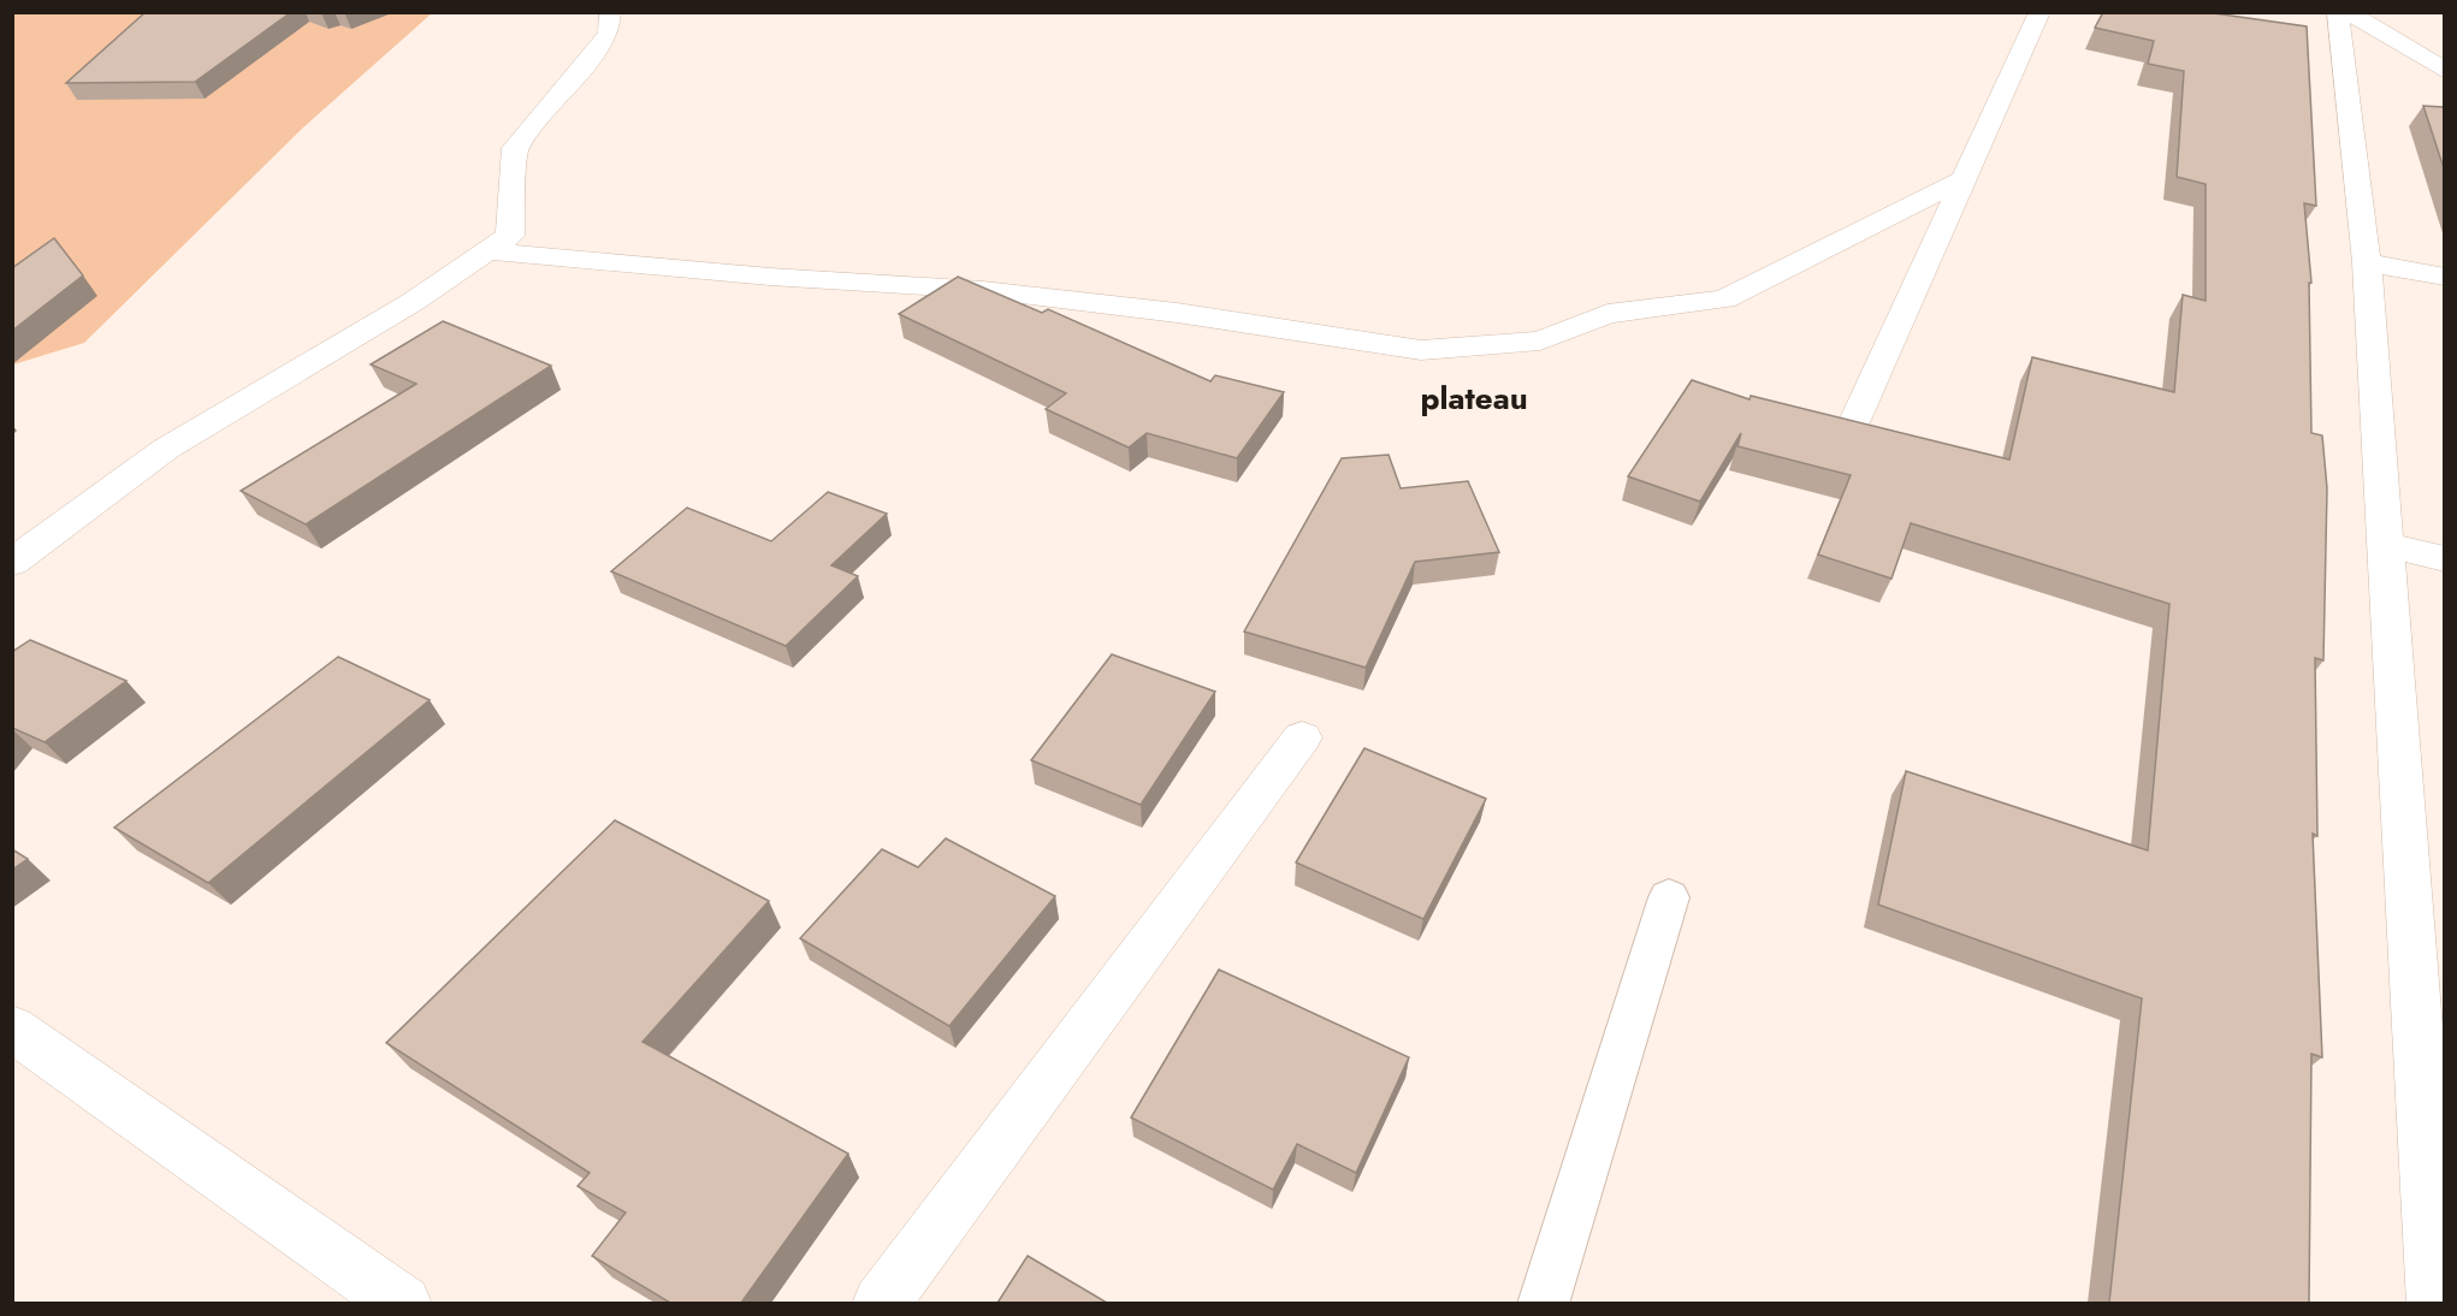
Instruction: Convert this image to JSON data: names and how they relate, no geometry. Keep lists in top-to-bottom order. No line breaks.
{"districts":["plateau"]}
